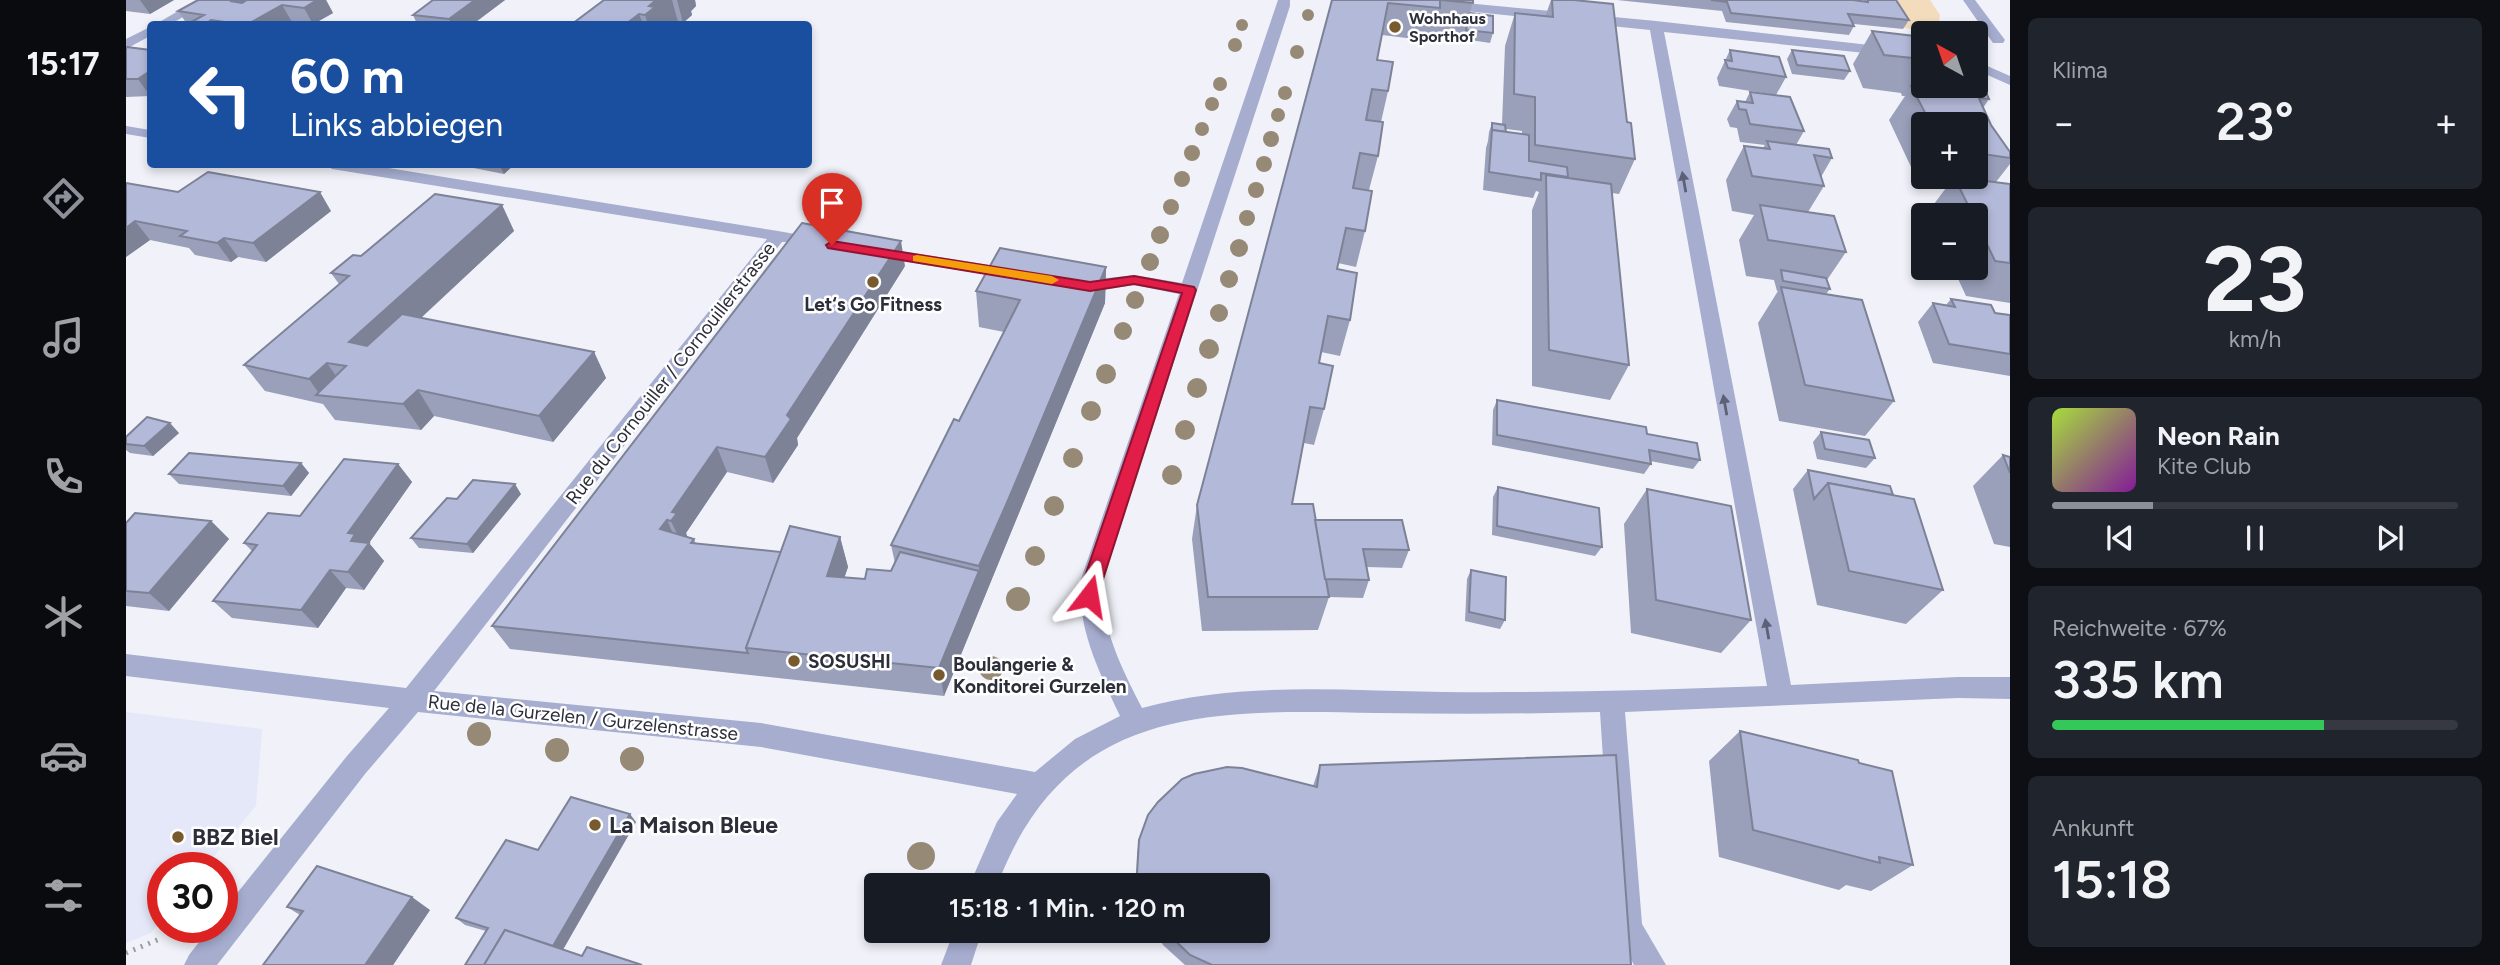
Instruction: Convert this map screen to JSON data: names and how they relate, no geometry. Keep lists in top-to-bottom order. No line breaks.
{"streets":{"street":["Rue du Cornouiller / Cornouillerstrasse","Rue de la Gurzelen / Gurzelenstrasse"]},"crossings":[["Rue du Cornouiller / Cornouillerstrasse","Rue de la Gurzelen / Gurzelenstrasse"]],"places":["Wohnhaus Sporthof","Let‘s Go Fitness","SOSUSHI","Boulangerie & Konditorei Gurzelen","La Maison Bleue","BBZ Biel"],"north":"top left","page":{"tabs":"15:17","tile":["Klima",["23","km/h"],["Reichweite · 67%","335 km"],["Ankunft","15:18"]],"map_buttons":["+","−"],"turn":["60 m","Links abbiegen"],"heat":["−","23°","+"],"song":["Neon Rain","Kite Club"],"limit":"30","trip":"15:18 · 1 Min. · 120 m"}}
